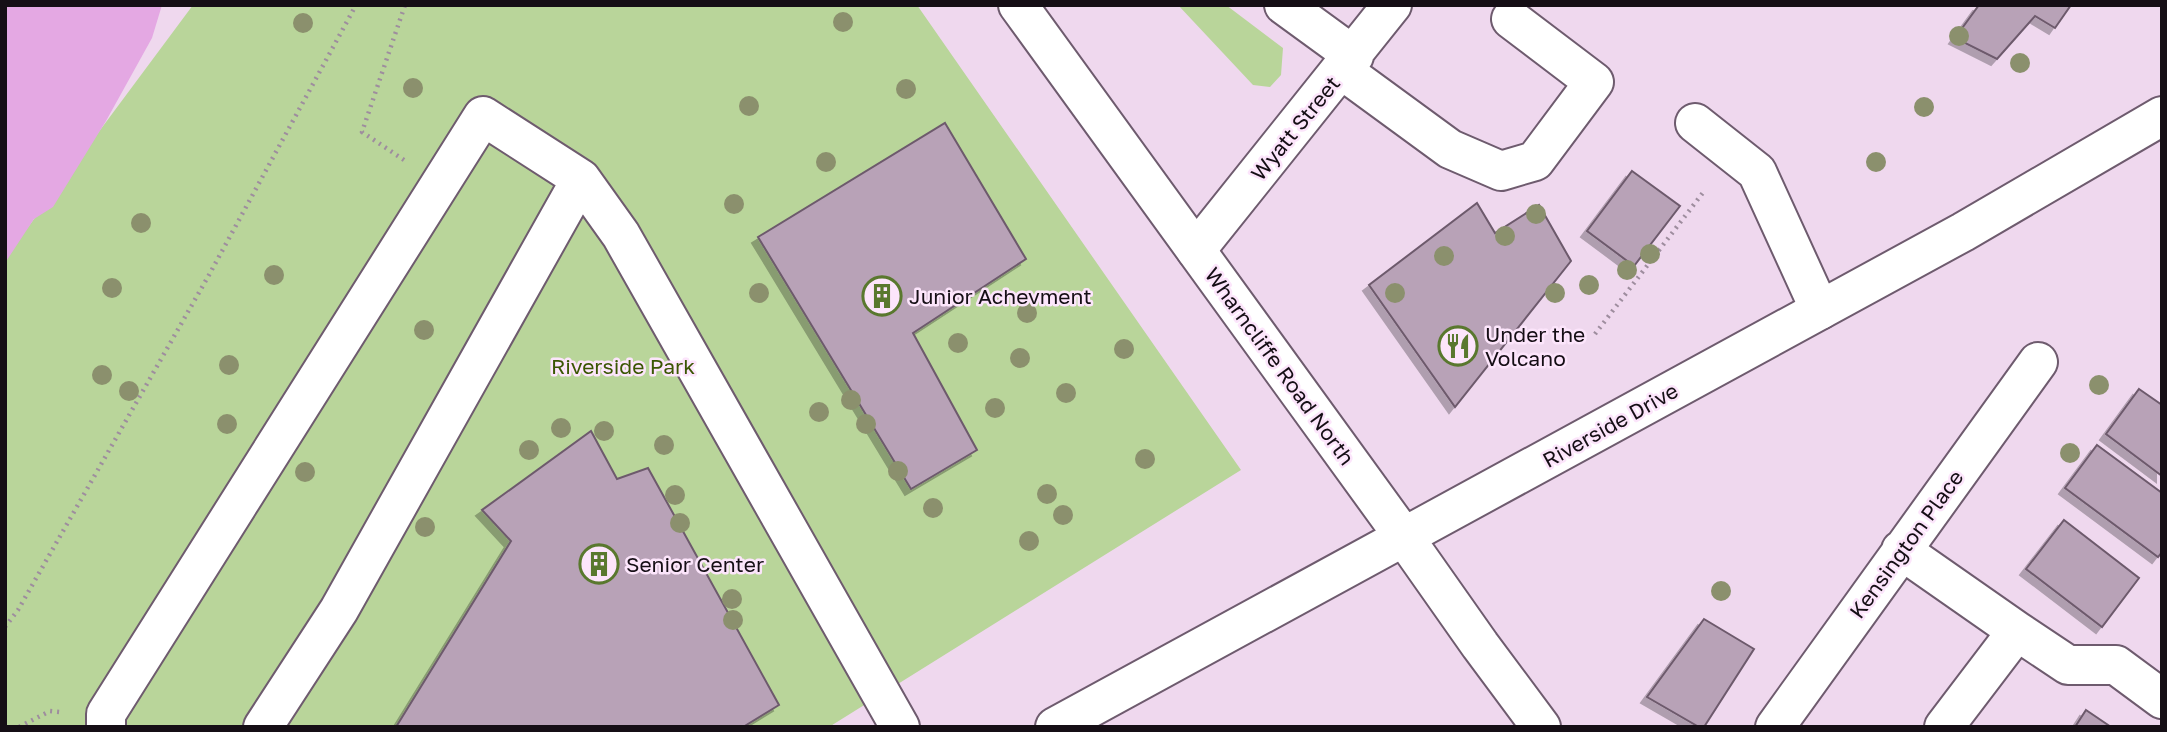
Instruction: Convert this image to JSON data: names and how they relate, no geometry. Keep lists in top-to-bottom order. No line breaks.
{"streets":{"main road":["Wyatt Street","Wharncliffe Road North","Riverside Drive","Kensington Place"]},"crossings":[["Wyatt Street","Wharncliffe Road North"],["Wharncliffe Road North","Riverside Drive"]],"parks":["Riverside Park"],"places":{"building":["Junior Achevment","Senior Center"],"restaurant":["Under the Volcano"]}}
